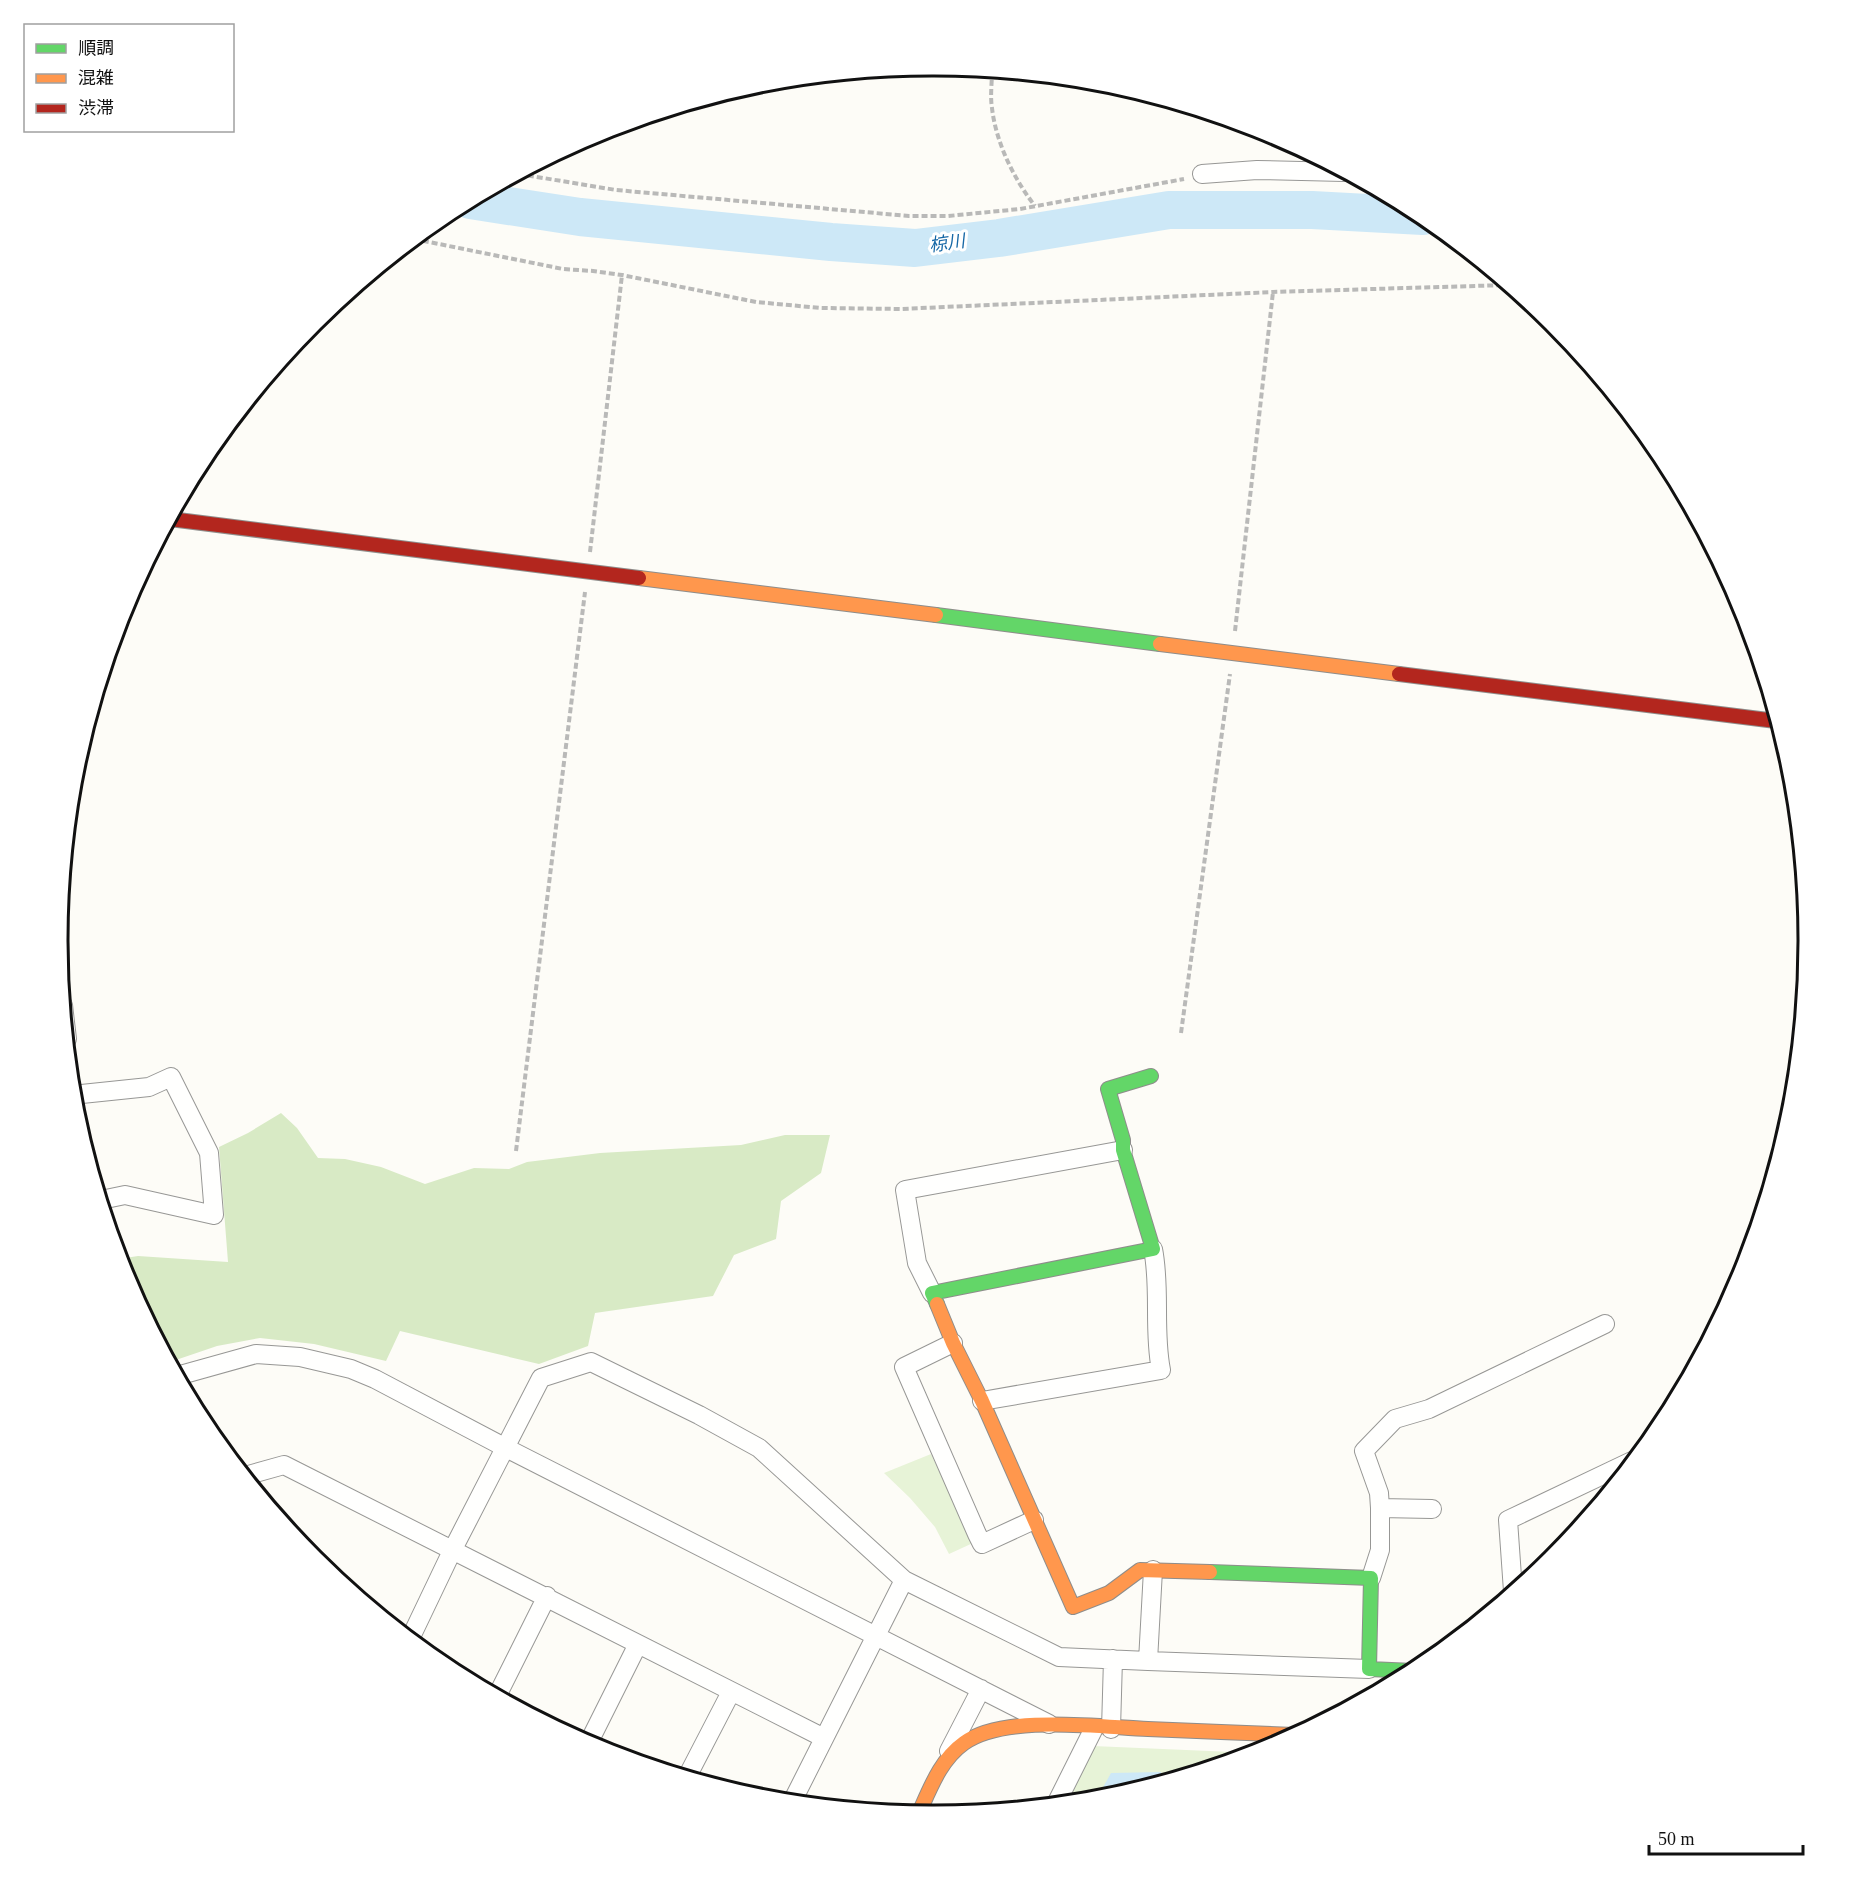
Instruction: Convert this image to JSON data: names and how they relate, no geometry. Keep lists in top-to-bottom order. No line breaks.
{"water":["椋川"],"legend":["順調","混雑","渋滞"],"scale_bar":"50 m"}
